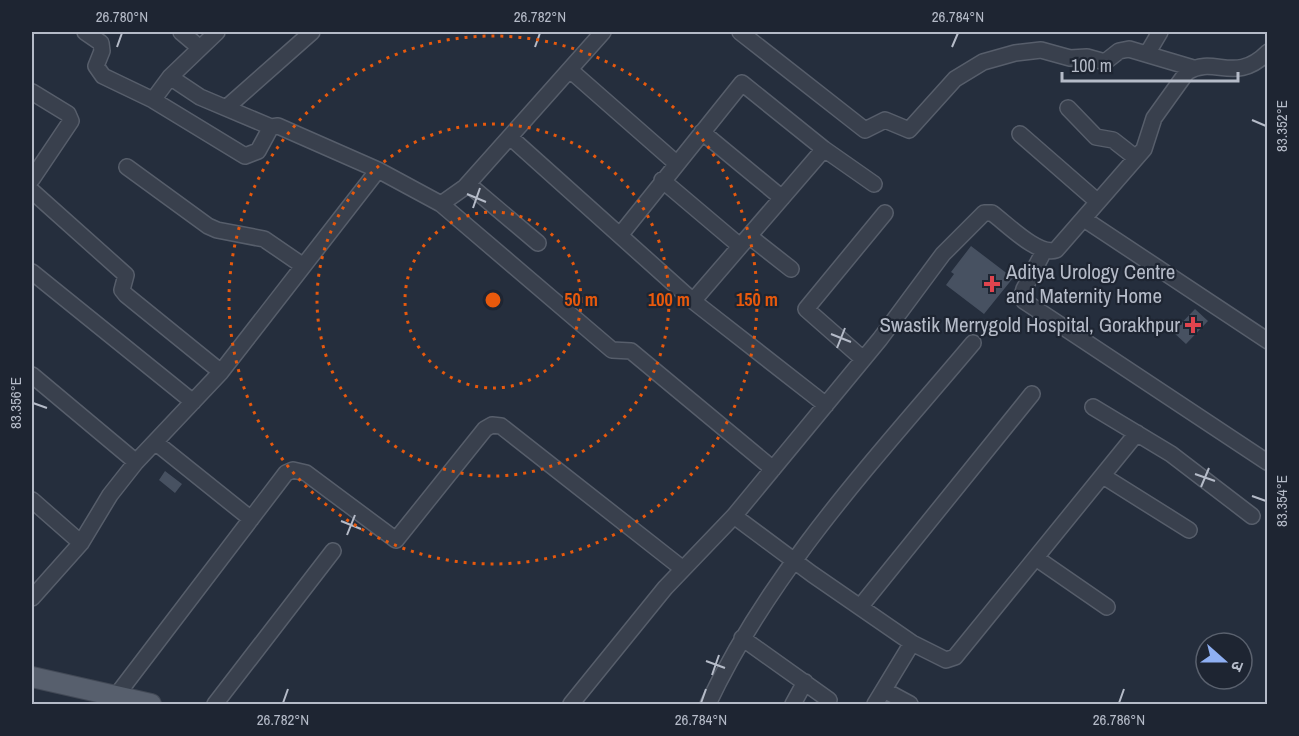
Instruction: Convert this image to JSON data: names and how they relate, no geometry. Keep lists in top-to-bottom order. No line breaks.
{"places":{"health":["Aditya Urology Centre and Maternity Home","Swastik Merrygold Hospital, Gorakhpur"]},"scale_bar":"100 m","north":"right","coordinates":["26.780°N","26.782°N","26.784°N","83.352°E","83.356°E","83.354°E","26.786°N"],"rings":["50 m","100 m","150 m"]}
